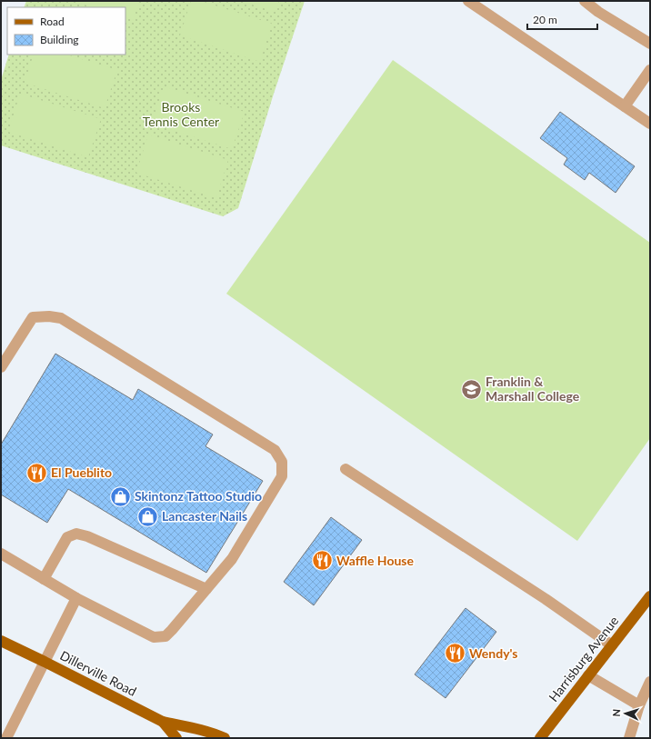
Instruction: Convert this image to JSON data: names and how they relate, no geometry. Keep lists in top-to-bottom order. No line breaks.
{"streets":{"main road":["Harrisburg Avenue","Dillerville Road"]},"parks":["Brooks Tennis Center"],"places":{"school or university":["Franklin & Marshall College"],"restaurant":["El Pueblito","Waffle House","Wendy's"],"shop":["Skintonz Tattoo Studio","Lancaster Nails"]},"legend":["Road","Building"],"scale_bar":"20 m","north":"left"}
